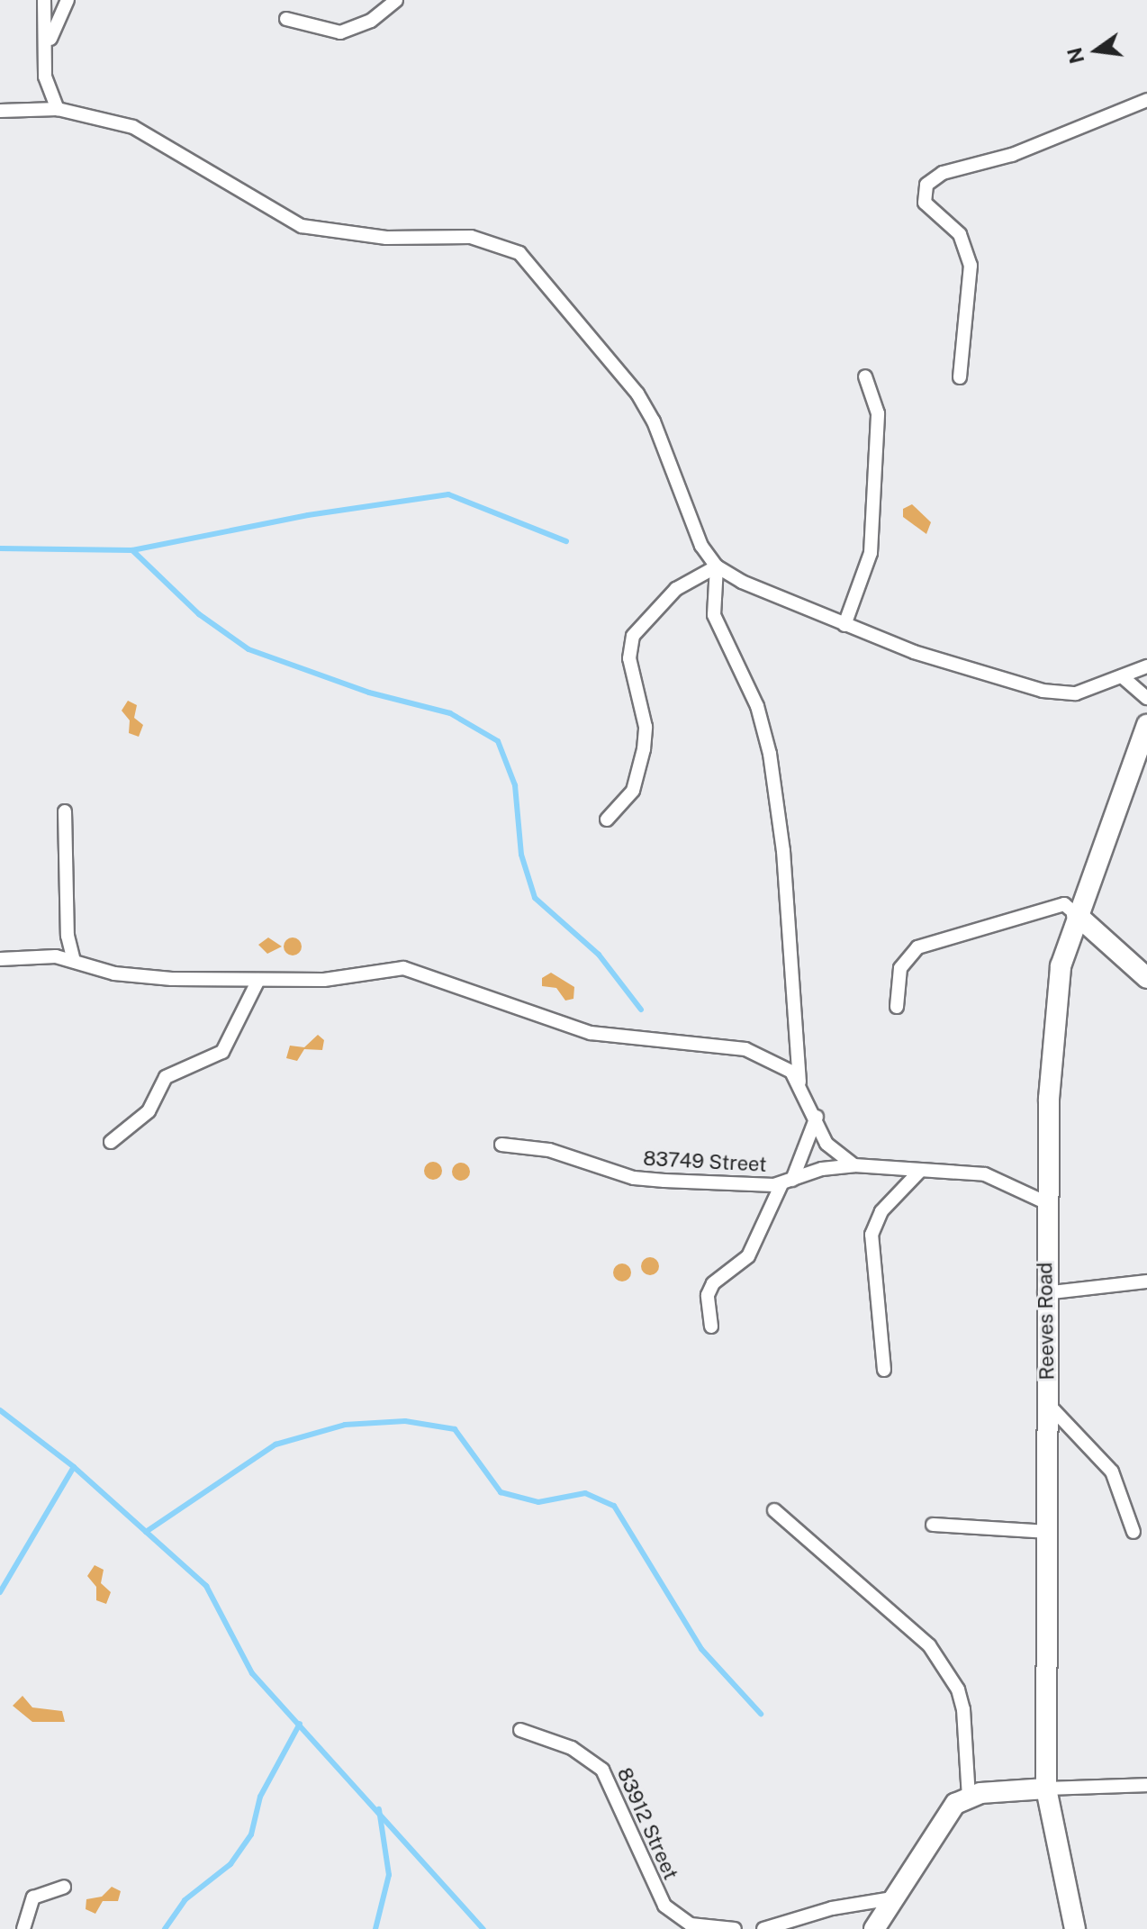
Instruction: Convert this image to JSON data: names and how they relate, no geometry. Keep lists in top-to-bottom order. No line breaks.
{"streets":{"street":["83749 Street","Reeves Road","83912 Street"]},"crossings":[["83749 Street","Reeves Road"]],"north":"left"}
